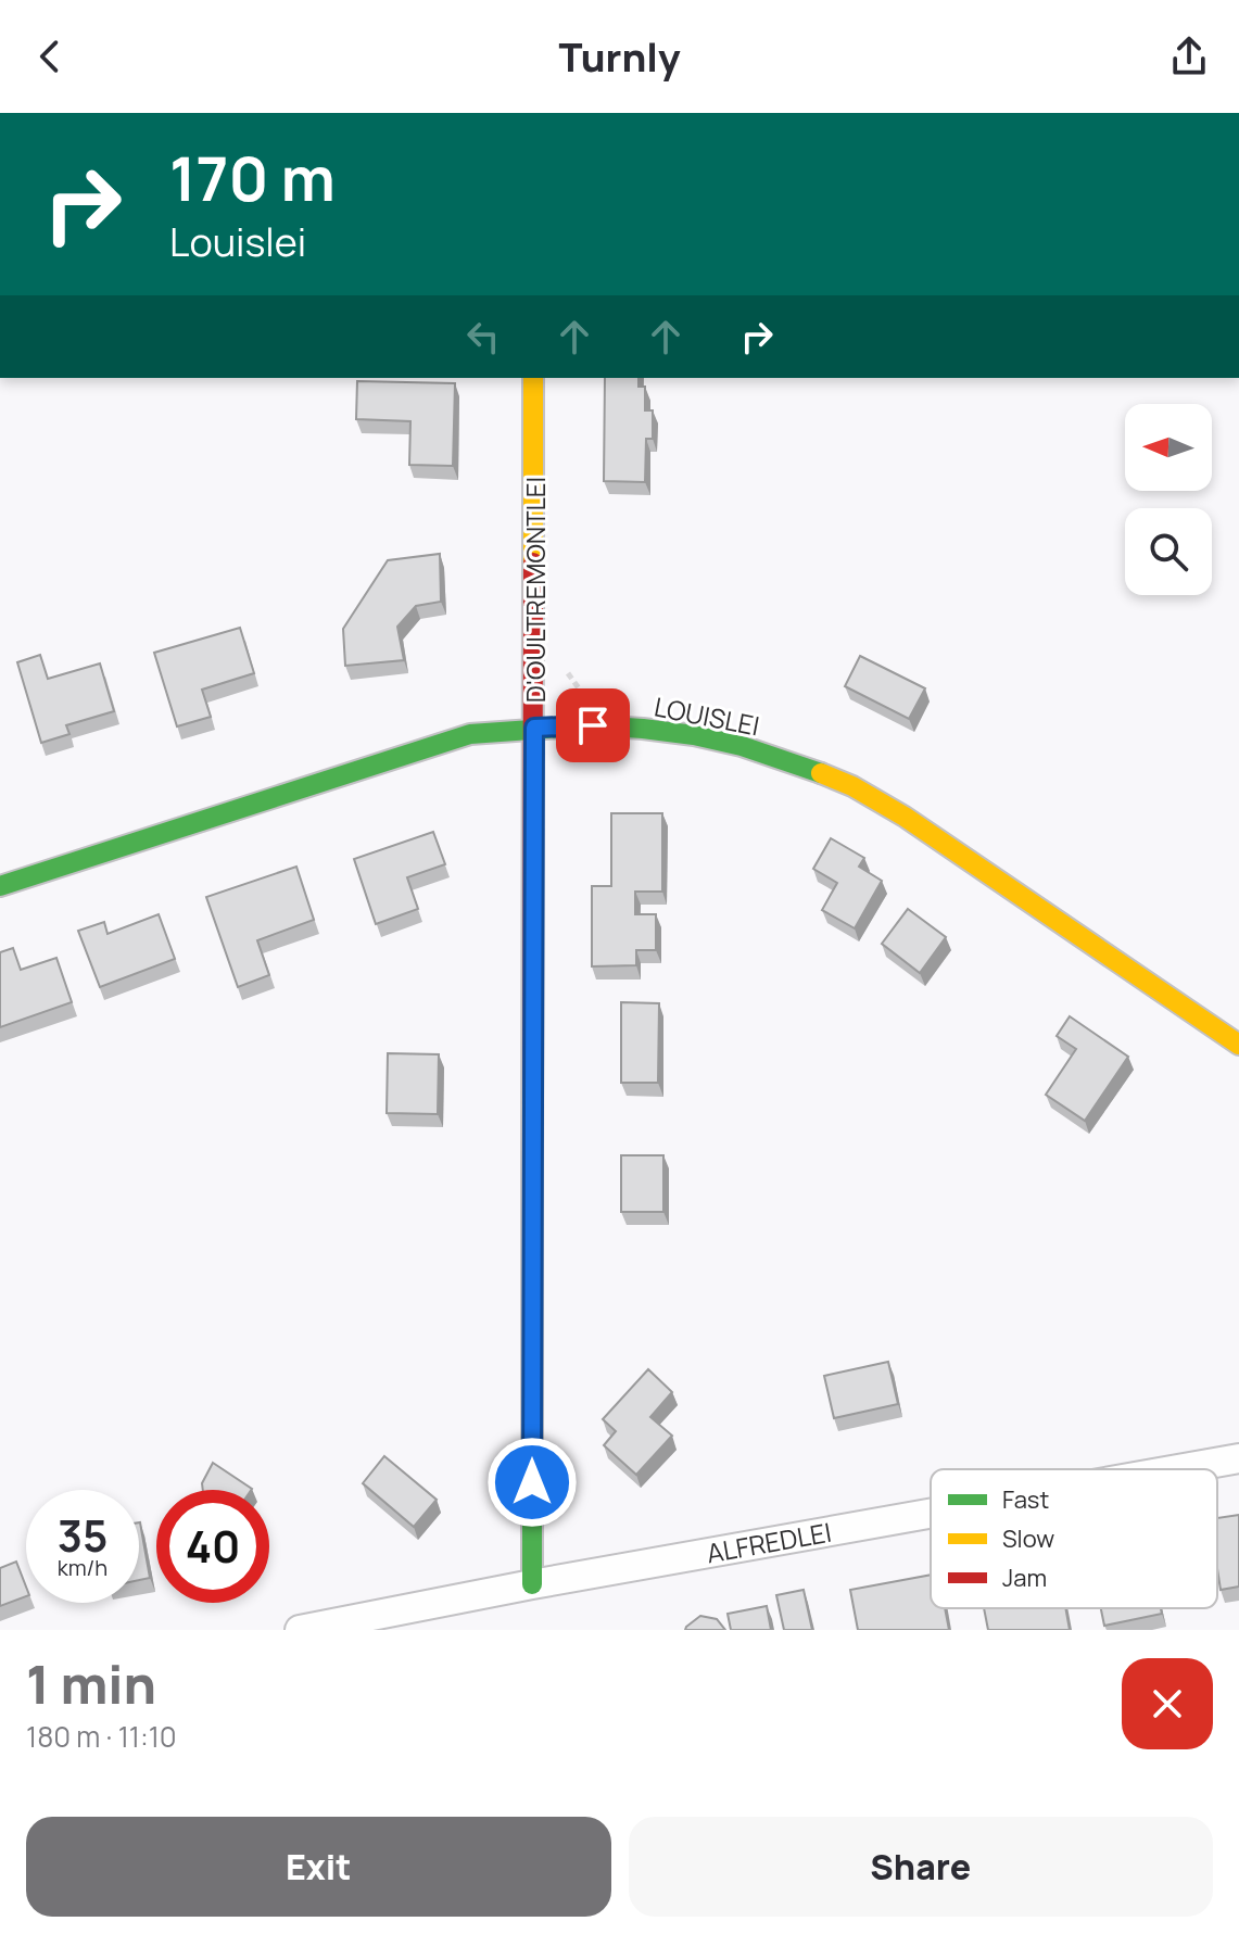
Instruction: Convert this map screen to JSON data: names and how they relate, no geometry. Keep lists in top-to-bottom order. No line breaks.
{"streets":{"street":["D'OULTREMONTLEI","LOUISLEI","ALFREDLEI"]},"crossings":[["D'OULTREMONTLEI","LOUISLEI"],["D'OULTREMONTLEI","ALFREDLEI"]],"legend":["Fast","Slow","Jam"],"north":"left","page":{"header":"Turnly","turn":["170 m","Louislei"],"speed":"35 km/h","limit":"40","heading":["1 min","180 m · 11:10"],"buttons":["Exit","Share"]}}
